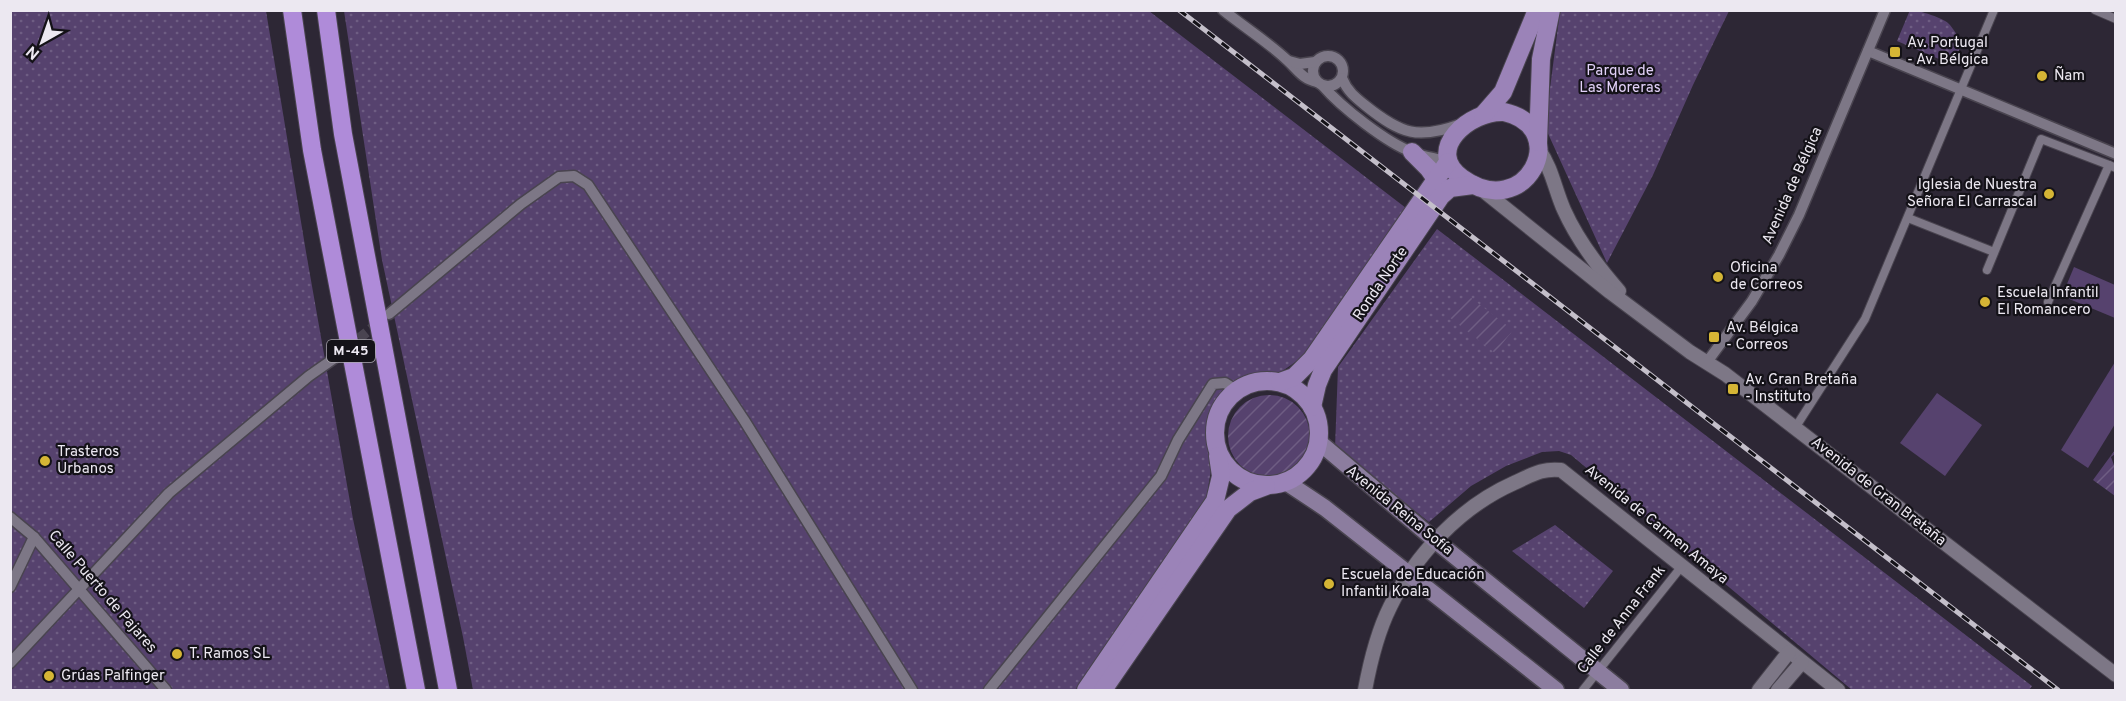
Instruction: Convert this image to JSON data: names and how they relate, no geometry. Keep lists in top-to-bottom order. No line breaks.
{"streets":{"highway":["M-45"],"main road":["Ronda Norte","Avenida de Gran Bretaña","Avenida Reina Sofía"],"street":["Avenida de Bélgica","Avenida de Carmen Amaya","Calle Puerto de Pajares","Calle de Anna Frank"]},"crossings":[["Avenida de Bélgica","Avenida de Gran Bretaña"],["Ronda Norte","Avenida de Gran Bretaña"],["Ronda Norte","Avenida Reina Sofía"],["Avenida Reina Sofía","Avenida de Carmen Amaya"],["Avenida Reina Sofía","Calle de Anna Frank"],["Avenida de Carmen Amaya","Calle de Anna Frank"]],"parks":["Parque de Las Moreras"],"places":{"transit":["Av. Portugal - Av. Bélgica","Av. Bélgica - Correos","Av. Gran Bretaña - Instituto"],"other":["Ñam","Iglesia de Nuestra Señora El Carrascal","Oficina de Correos","Escuela Infantil El Romancero","Trasteros Urbanos","Escuela de Educación Infantil Koala","T. Ramos SL","Grúas Palfinger"]},"north":"bottom left"}
